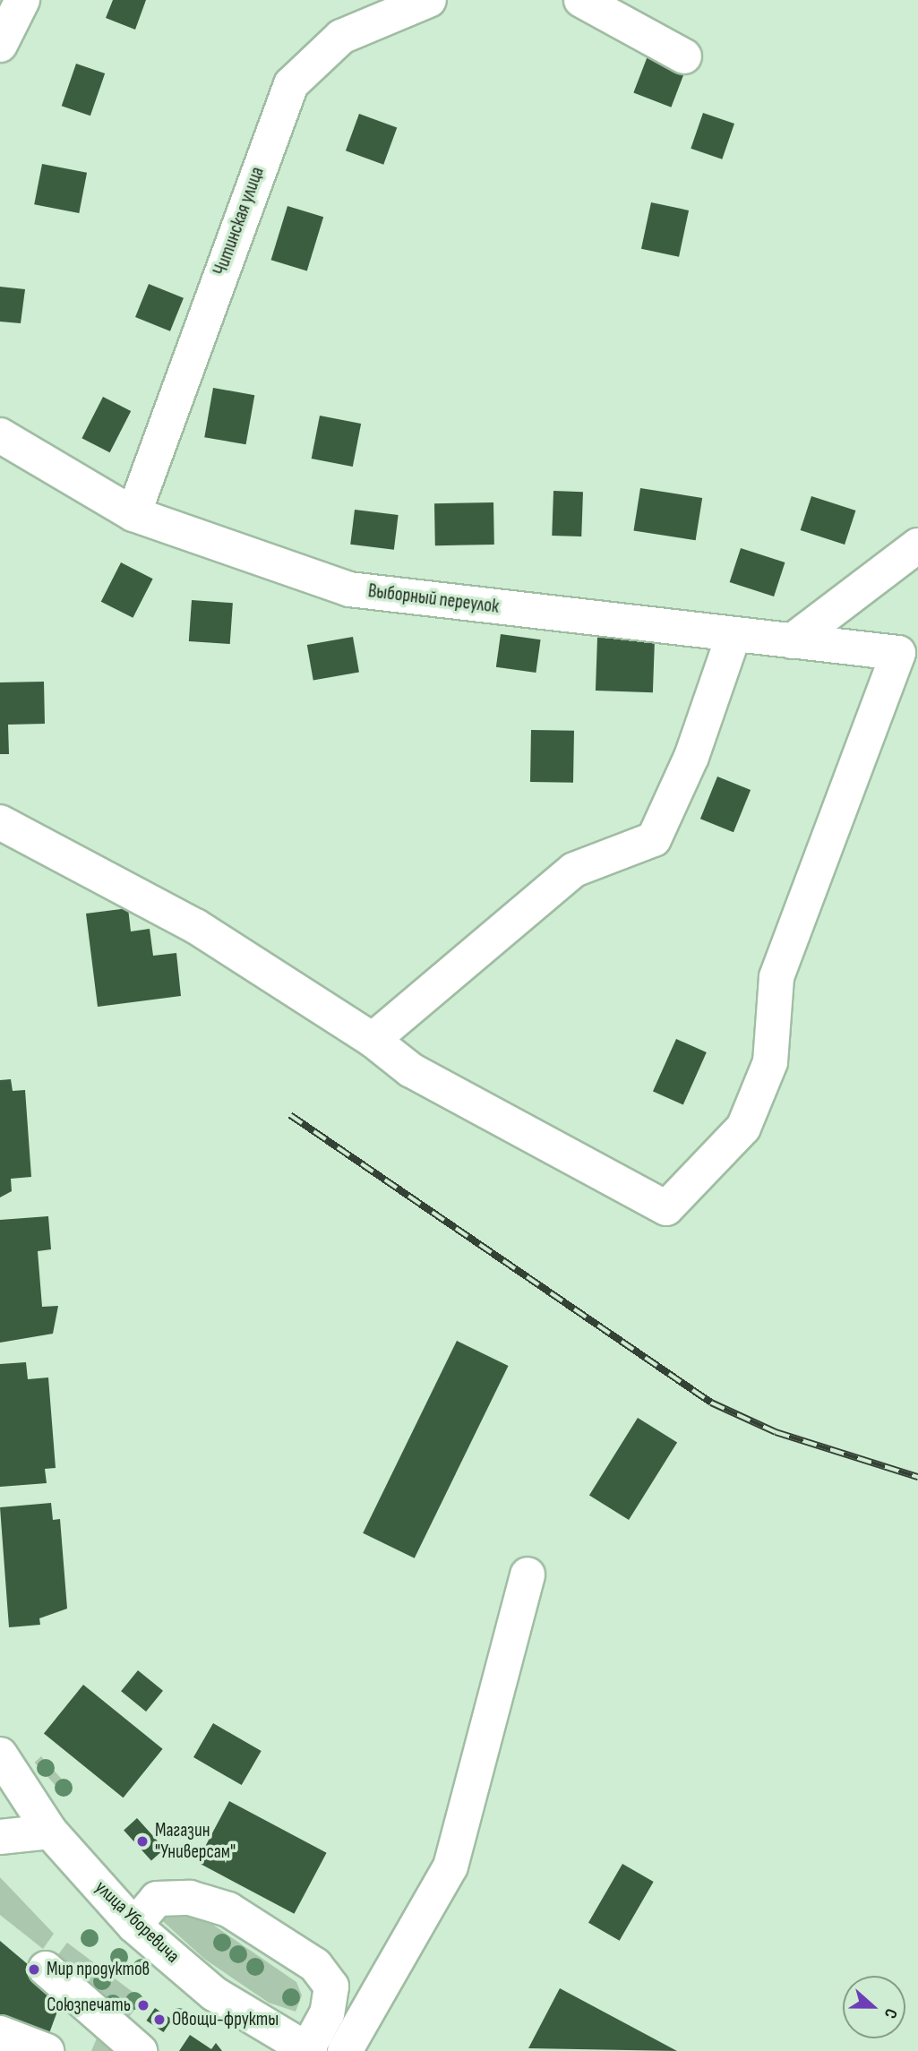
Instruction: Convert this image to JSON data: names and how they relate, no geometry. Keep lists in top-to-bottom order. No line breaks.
{"streets":{"street":["Читинская улица","Выборный переулок","улица Уборевича"]},"crossings":[["Читинская улица","Выборный переулок"]],"places":["Магазин \"Универсам\"","Мир продуктов","Союзпечать","Овощи-фрукты"],"north":"right"}
